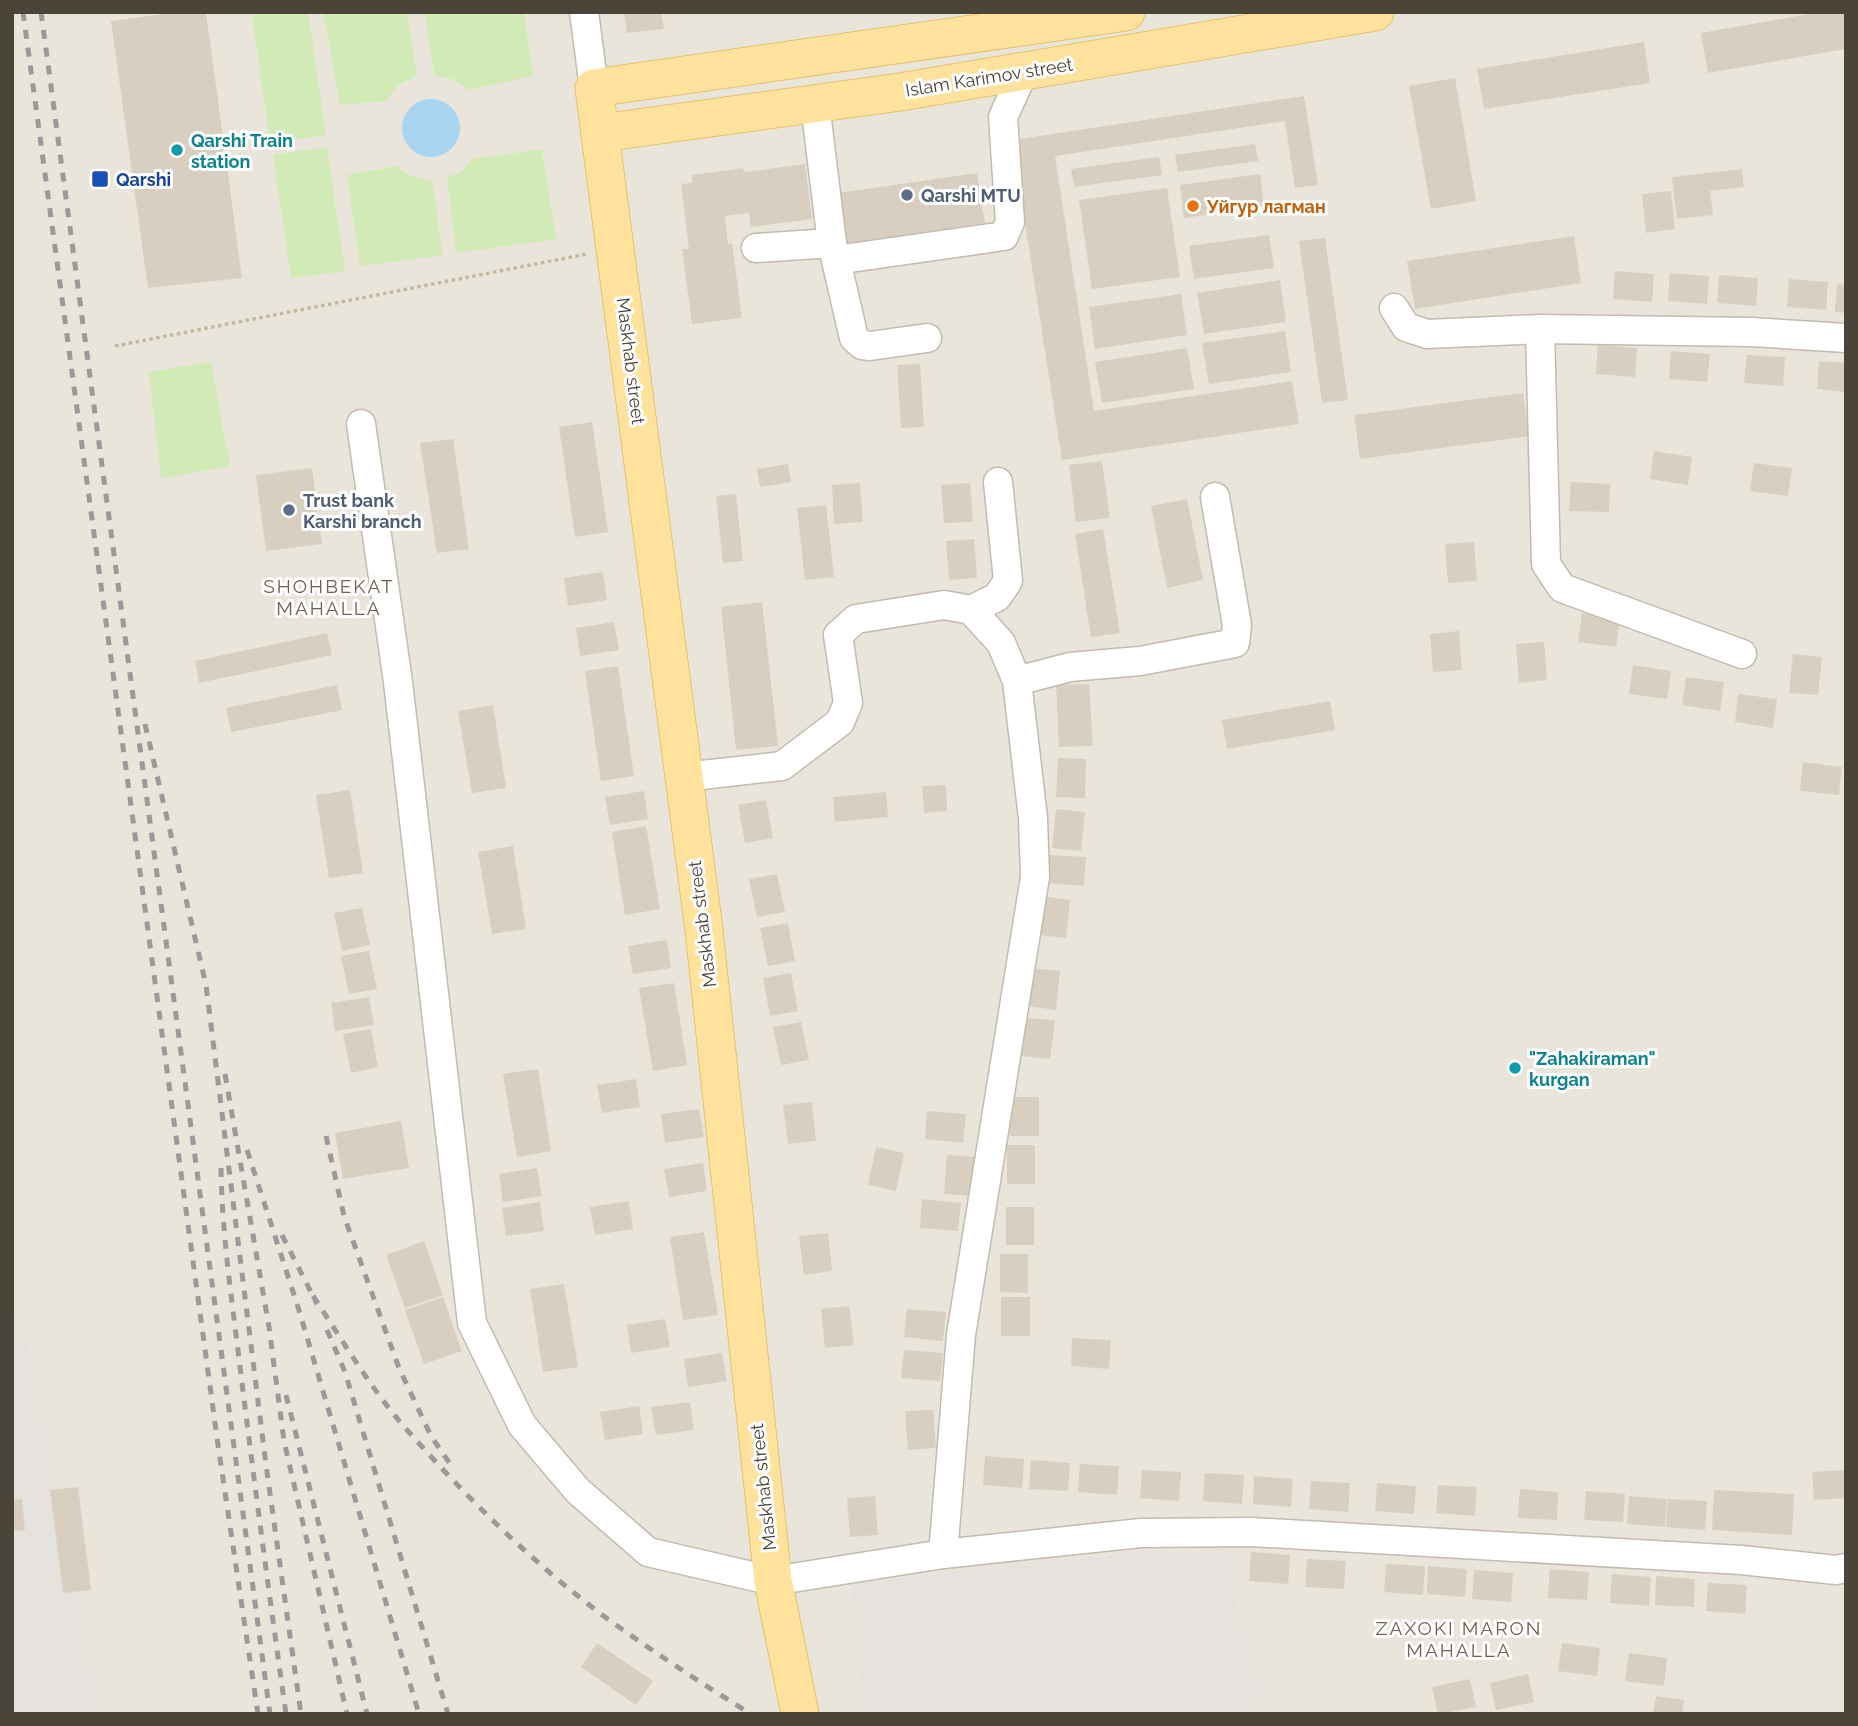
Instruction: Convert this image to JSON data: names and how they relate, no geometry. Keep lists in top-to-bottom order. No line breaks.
{"streets":{"main road":["Islam Karimov street","Maskhab street"]},"crossings":[["Islam Karimov street","Maskhab street"]],"districts":["SHOHBEKAT MAHALLA","ZAXOKI MARON MAHALLA"],"places":{"other":["Qarshi Train station","Qarshi MTU","Уйгур лагман","Trust bank Karshi branch","\"Zahakiraman\" kurgan"],"transit":["Qarshi"]}}
